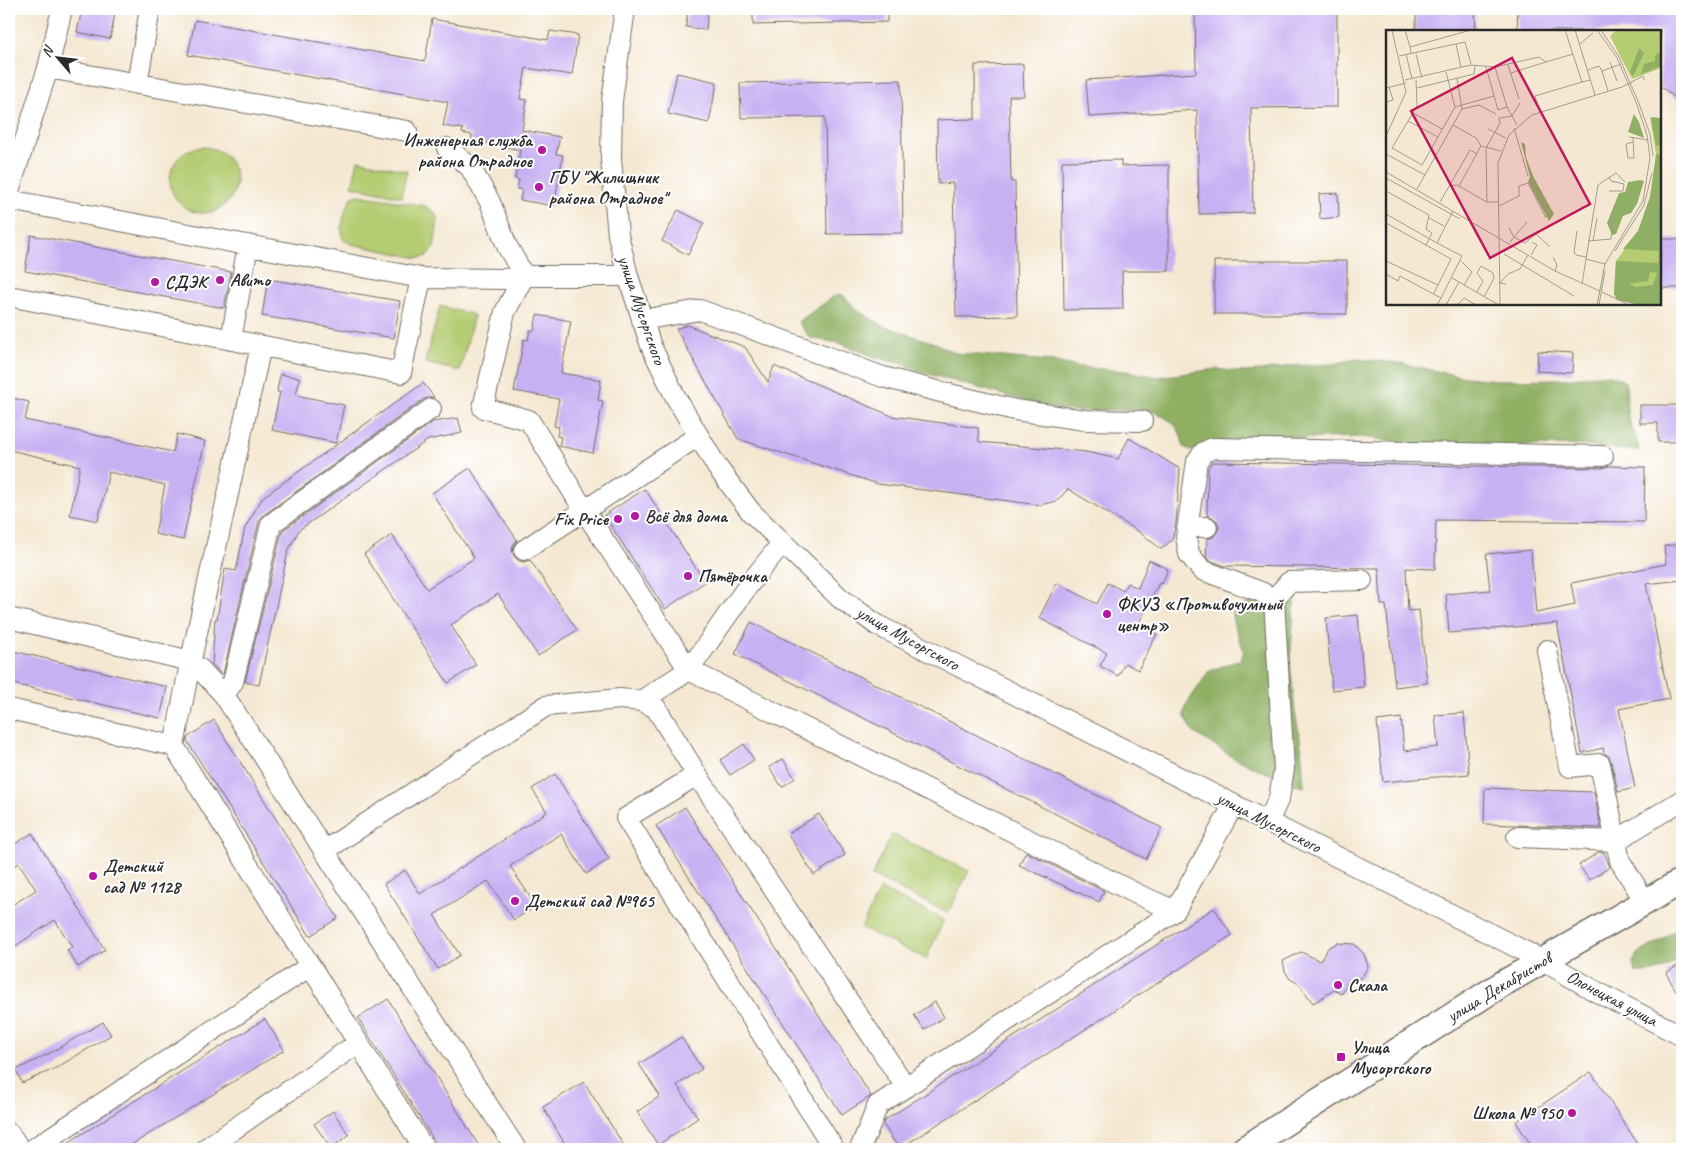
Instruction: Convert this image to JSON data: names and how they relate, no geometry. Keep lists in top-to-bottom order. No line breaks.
{"streets":{"main road":["улица Декабристов"],"street":["улица Мусоргского","Олонецкая улица"]},"crossings":[["улица Мусоргского","улица Декабристов"],["улица Мусоргского","Олонецкая улица"],["улица Декабристов","Олонецкая улица"]],"places":{"other":["Инженерная служба района Отрадное","ГБУ \"Жилищник района Отрадное\"","Авито","СДЭК","Всё для дома","Fix Price","Пятёрочка","ФКУЗ «Противочумный центр»","Детский сад № 1128","Детский сад №965","Скала","Школа № 950"],"transit":["Улица Мусоргского"]},"north":"top left"}
